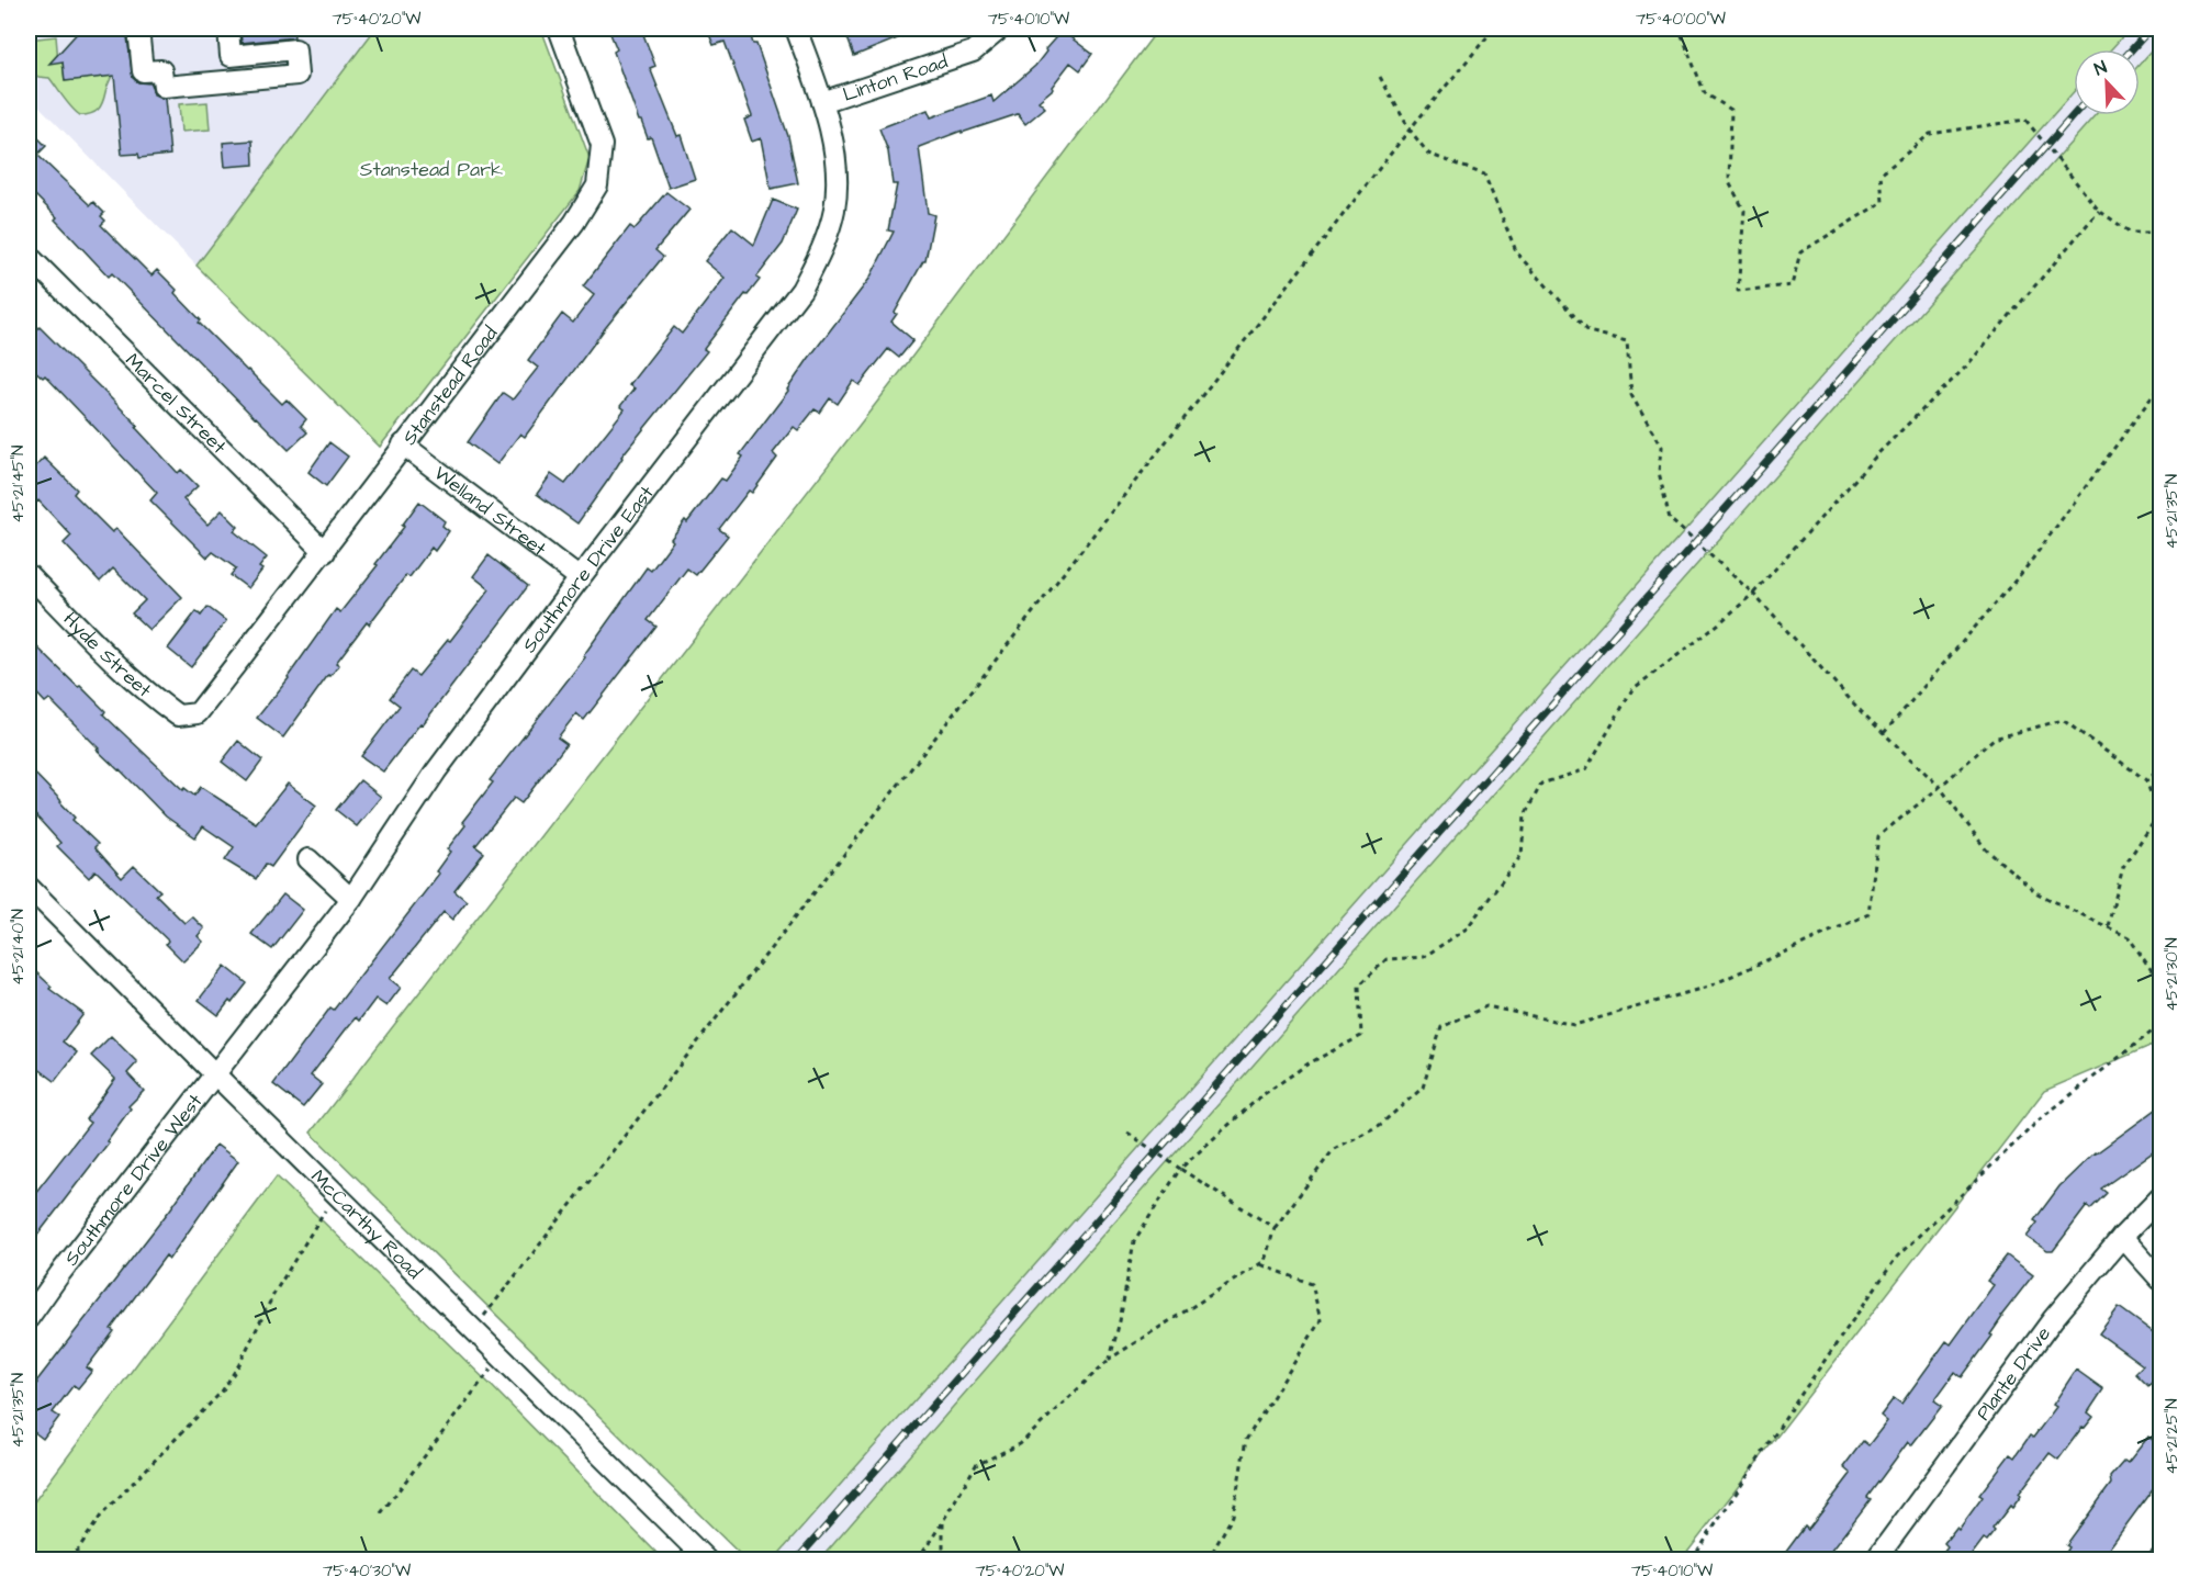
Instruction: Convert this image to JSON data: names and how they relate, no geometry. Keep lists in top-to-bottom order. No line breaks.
{"streets":{"street":["Linton Road","Stanstead Road","Marcel Street","Welland Street","Southmore Drive East","Hyde Street","Southmore Drive West","McCarthy Road","Plante Drive"]},"crossings":[["Linton Road","Southmore Drive East"],["Stanstead Road","Marcel Street"],["Stanstead Road","Welland Street"],["Stanstead Road","Hyde Street"],["Welland Street","Southmore Drive East"],["Southmore Drive East","Southmore Drive West"],["Southmore Drive East","McCarthy Road"],["Southmore Drive West","McCarthy Road"]],"parks":["Stanstead Park"],"north":"top left","coordinates":["75°40'20\"W","75°40'10\"W","75°40'00\"W","45°21'45\"N","45°21'35\"N","45°21'40\"N","45°21'30\"N","45°21'25\"N","75°40'30\"W"]}
